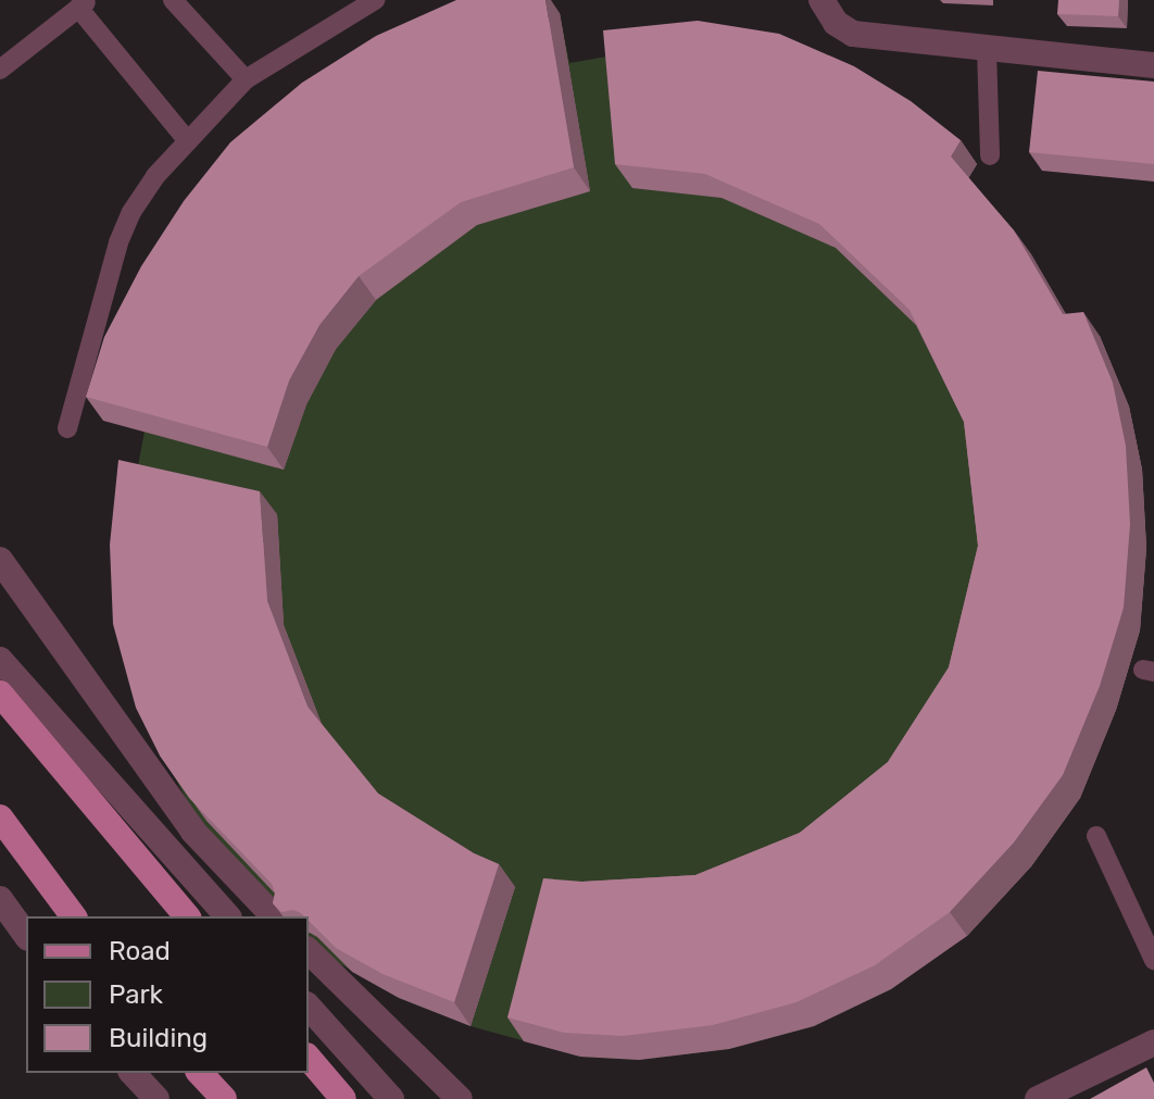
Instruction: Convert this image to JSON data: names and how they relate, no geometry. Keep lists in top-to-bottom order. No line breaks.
{"legend":["Road","Park","Building"]}
